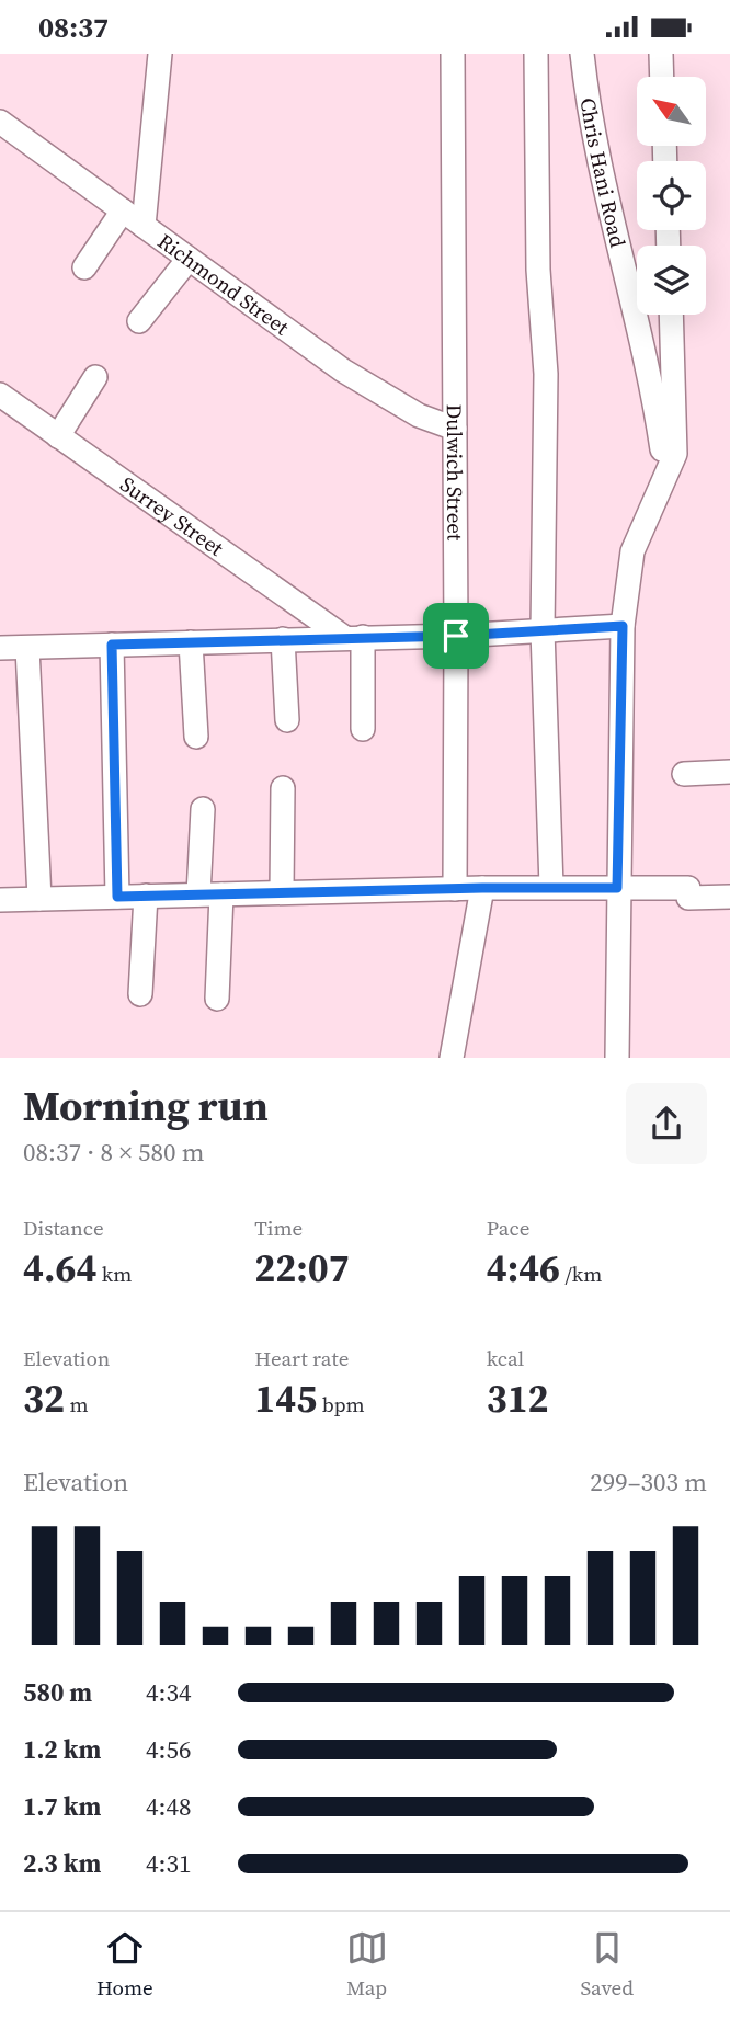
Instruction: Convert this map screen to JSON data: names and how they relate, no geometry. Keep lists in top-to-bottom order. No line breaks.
{"streets":{"street":["Chris Hani Road","Richmond Street","Dulwich Street","Surrey Street"]},"crossings":[["Richmond Street","Dulwich Street"]],"north":"top left","page":{"status":"08:37","heading":["Morning run","08:37 · 8 × 580 m"],"stats":[["Distance","4.64 km"],["Time","22:07"],["Pace","4:46 /km"],["Elevation","32 m"],["Heart rate","145 bpm"],["kcal","312"]],"chart":["Elevation","299–303 m"],"list":[{"name":"580 m","note":"4:34"},{"name":"1.2 km","note":"4:56"},{"name":"1.7 km","note":"4:48"},{"name":"2.3 km","note":"4:31"}],"tabs":["Home","Map","Saved"]}}
